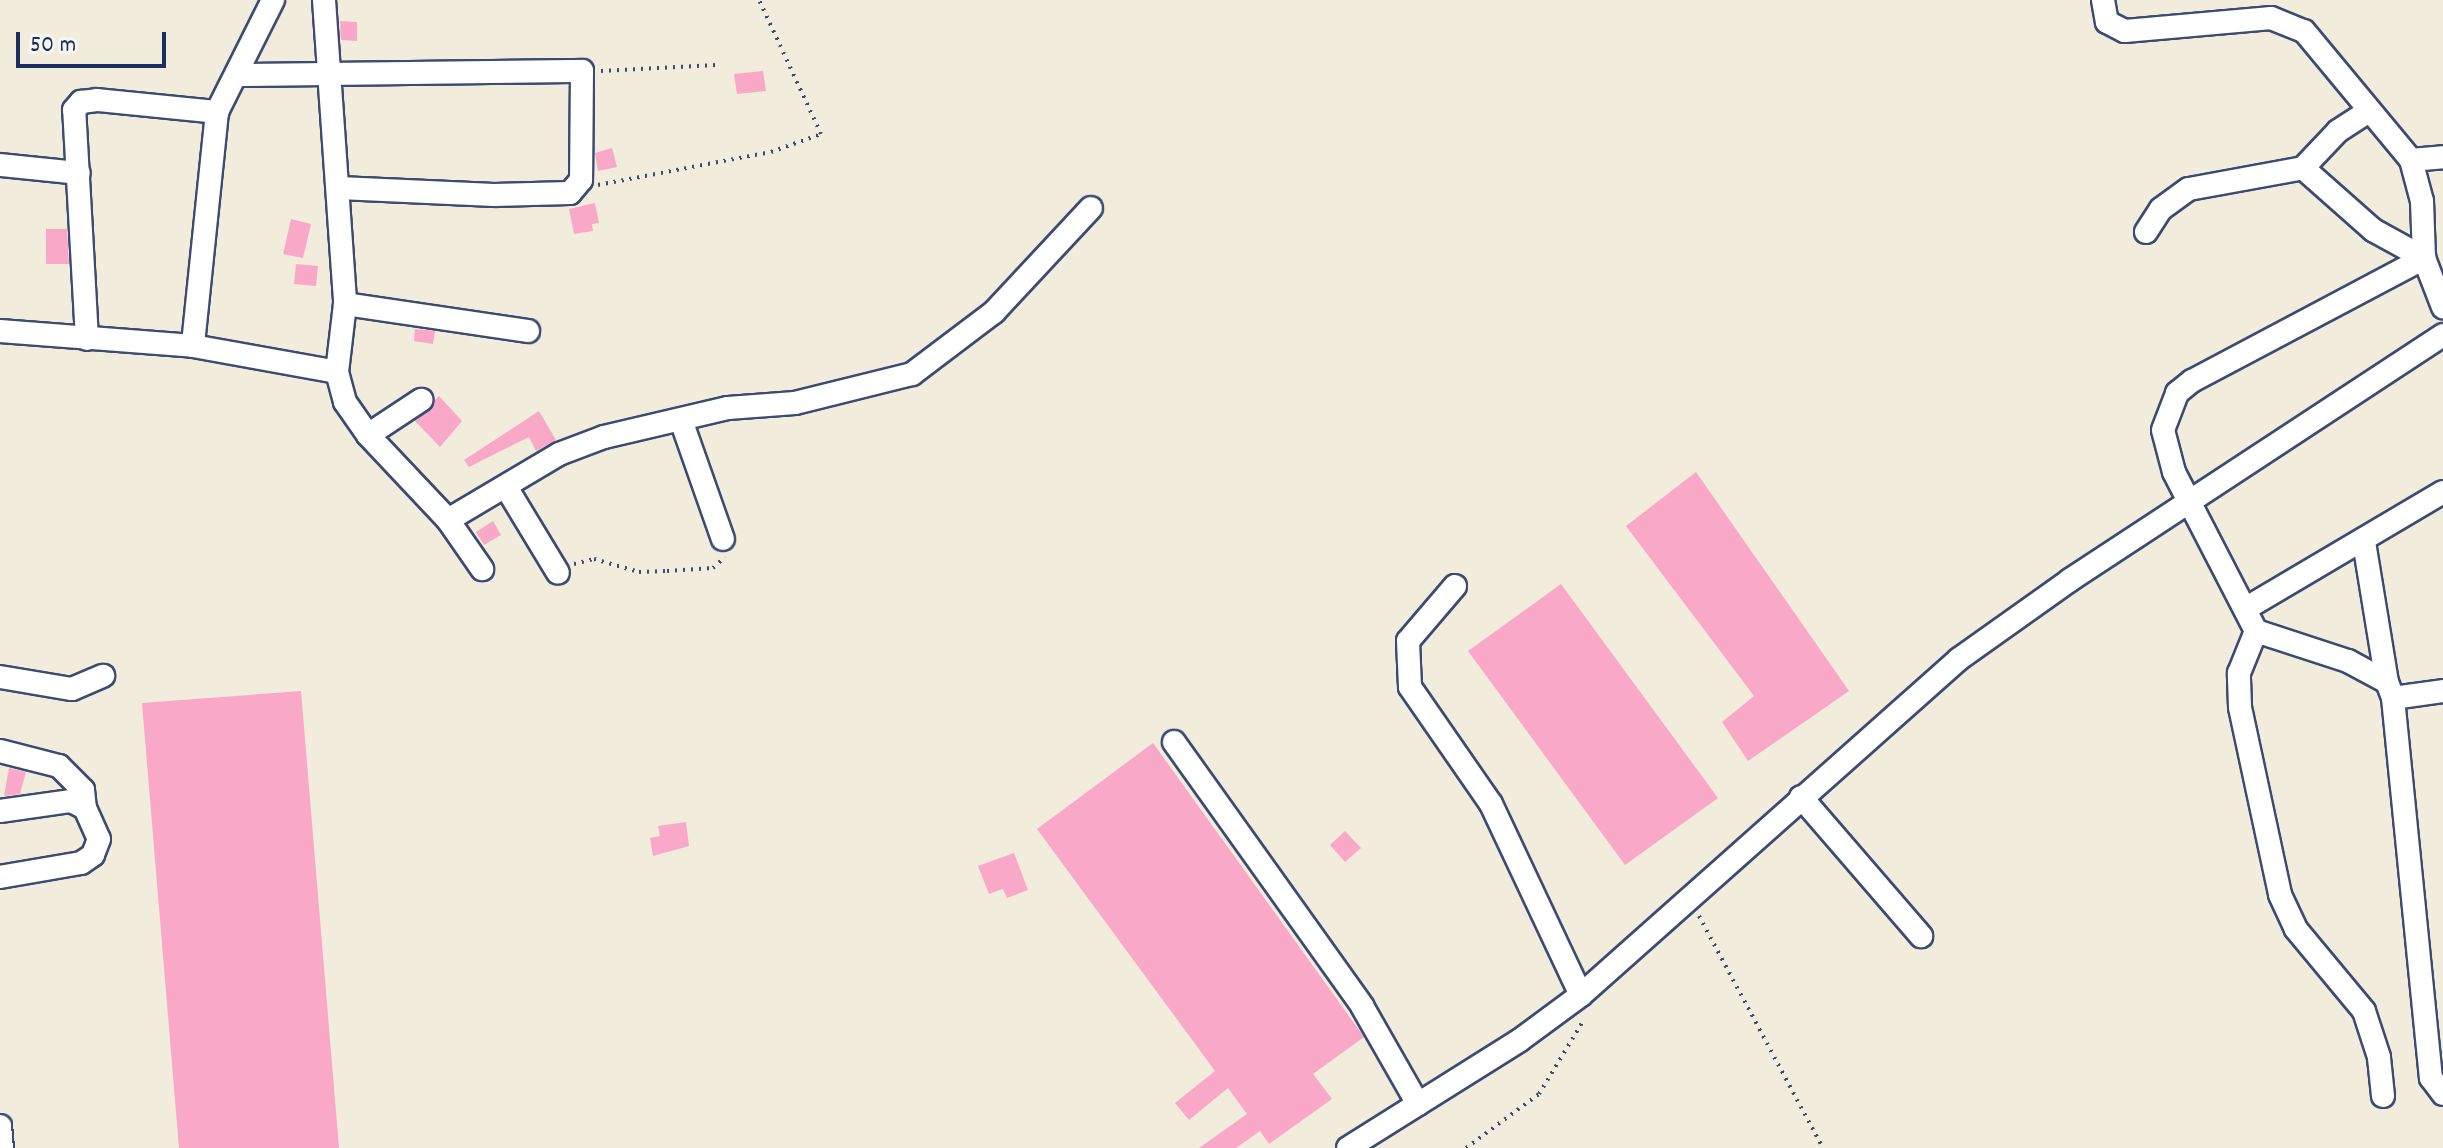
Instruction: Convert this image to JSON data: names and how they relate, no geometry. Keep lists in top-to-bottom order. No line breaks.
{"scale_bar":"50 m"}
